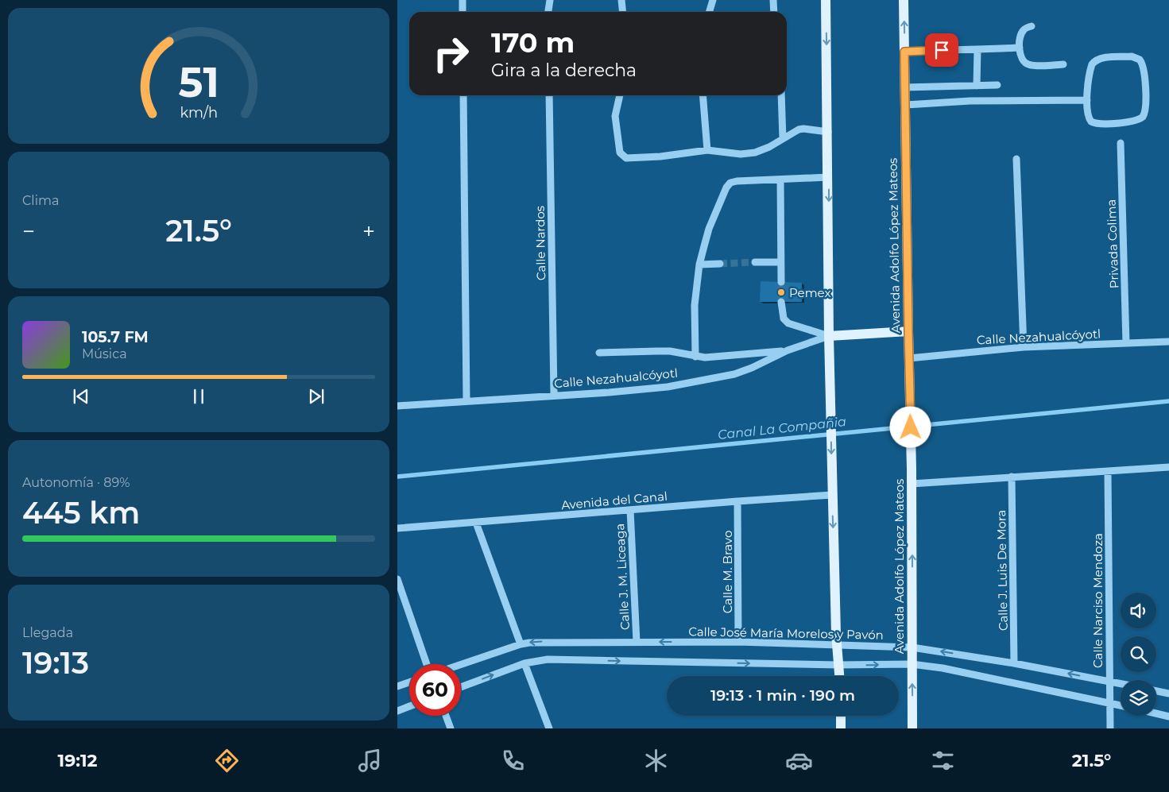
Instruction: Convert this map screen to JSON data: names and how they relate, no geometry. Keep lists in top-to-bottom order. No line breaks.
{"streets":{"main road":["Avenida Adolfo López Mateos"],"street":["Calle Nardos","Privada Colima","Calle Nezahualcóyotl","Avenida del Canal","Calle J. Luis De Mora","Calle M. Bravo","Calle J. M. Liceaga","Calle Narciso Mendoza","Calle José María Morelos y Pavón"]},"crossings":[["Calle Nardos","Calle Nezahualcóyotl"],["Privada Colima","Calle Nezahualcóyotl"],["Avenida Adolfo López Mateos","Calle Nezahualcóyotl"],["Avenida Adolfo López Mateos","Calle José María Morelos y Pavón"],["Avenida del Canal","Calle M. Bravo"],["Avenida del Canal","Calle J. M. Liceaga"],["Calle J. Luis De Mora","Calle José María Morelos y Pavón"],["Calle M. Bravo","Calle José María Morelos y Pavón"],["Calle J. M. Liceaga","Calle José María Morelos y Pavón"],["Calle Narciso Mendoza","Calle José María Morelos y Pavón"]],"water":["Canal La Compañia"],"places":["Pemex"],"page":{"turn":["170 m","Gira a la derecha"],"tile":["Clima",["Autonomía · 89%","445 km"],["Llegada","19:13"]],"heat":["−","21.5°","+"],"song":["105.7 FM","Música"],"limit":"60","trip":"19:13 · 1 min · 190 m","tabs":["19:12","21.5°"],"gauge":["51","km/h"]}}
